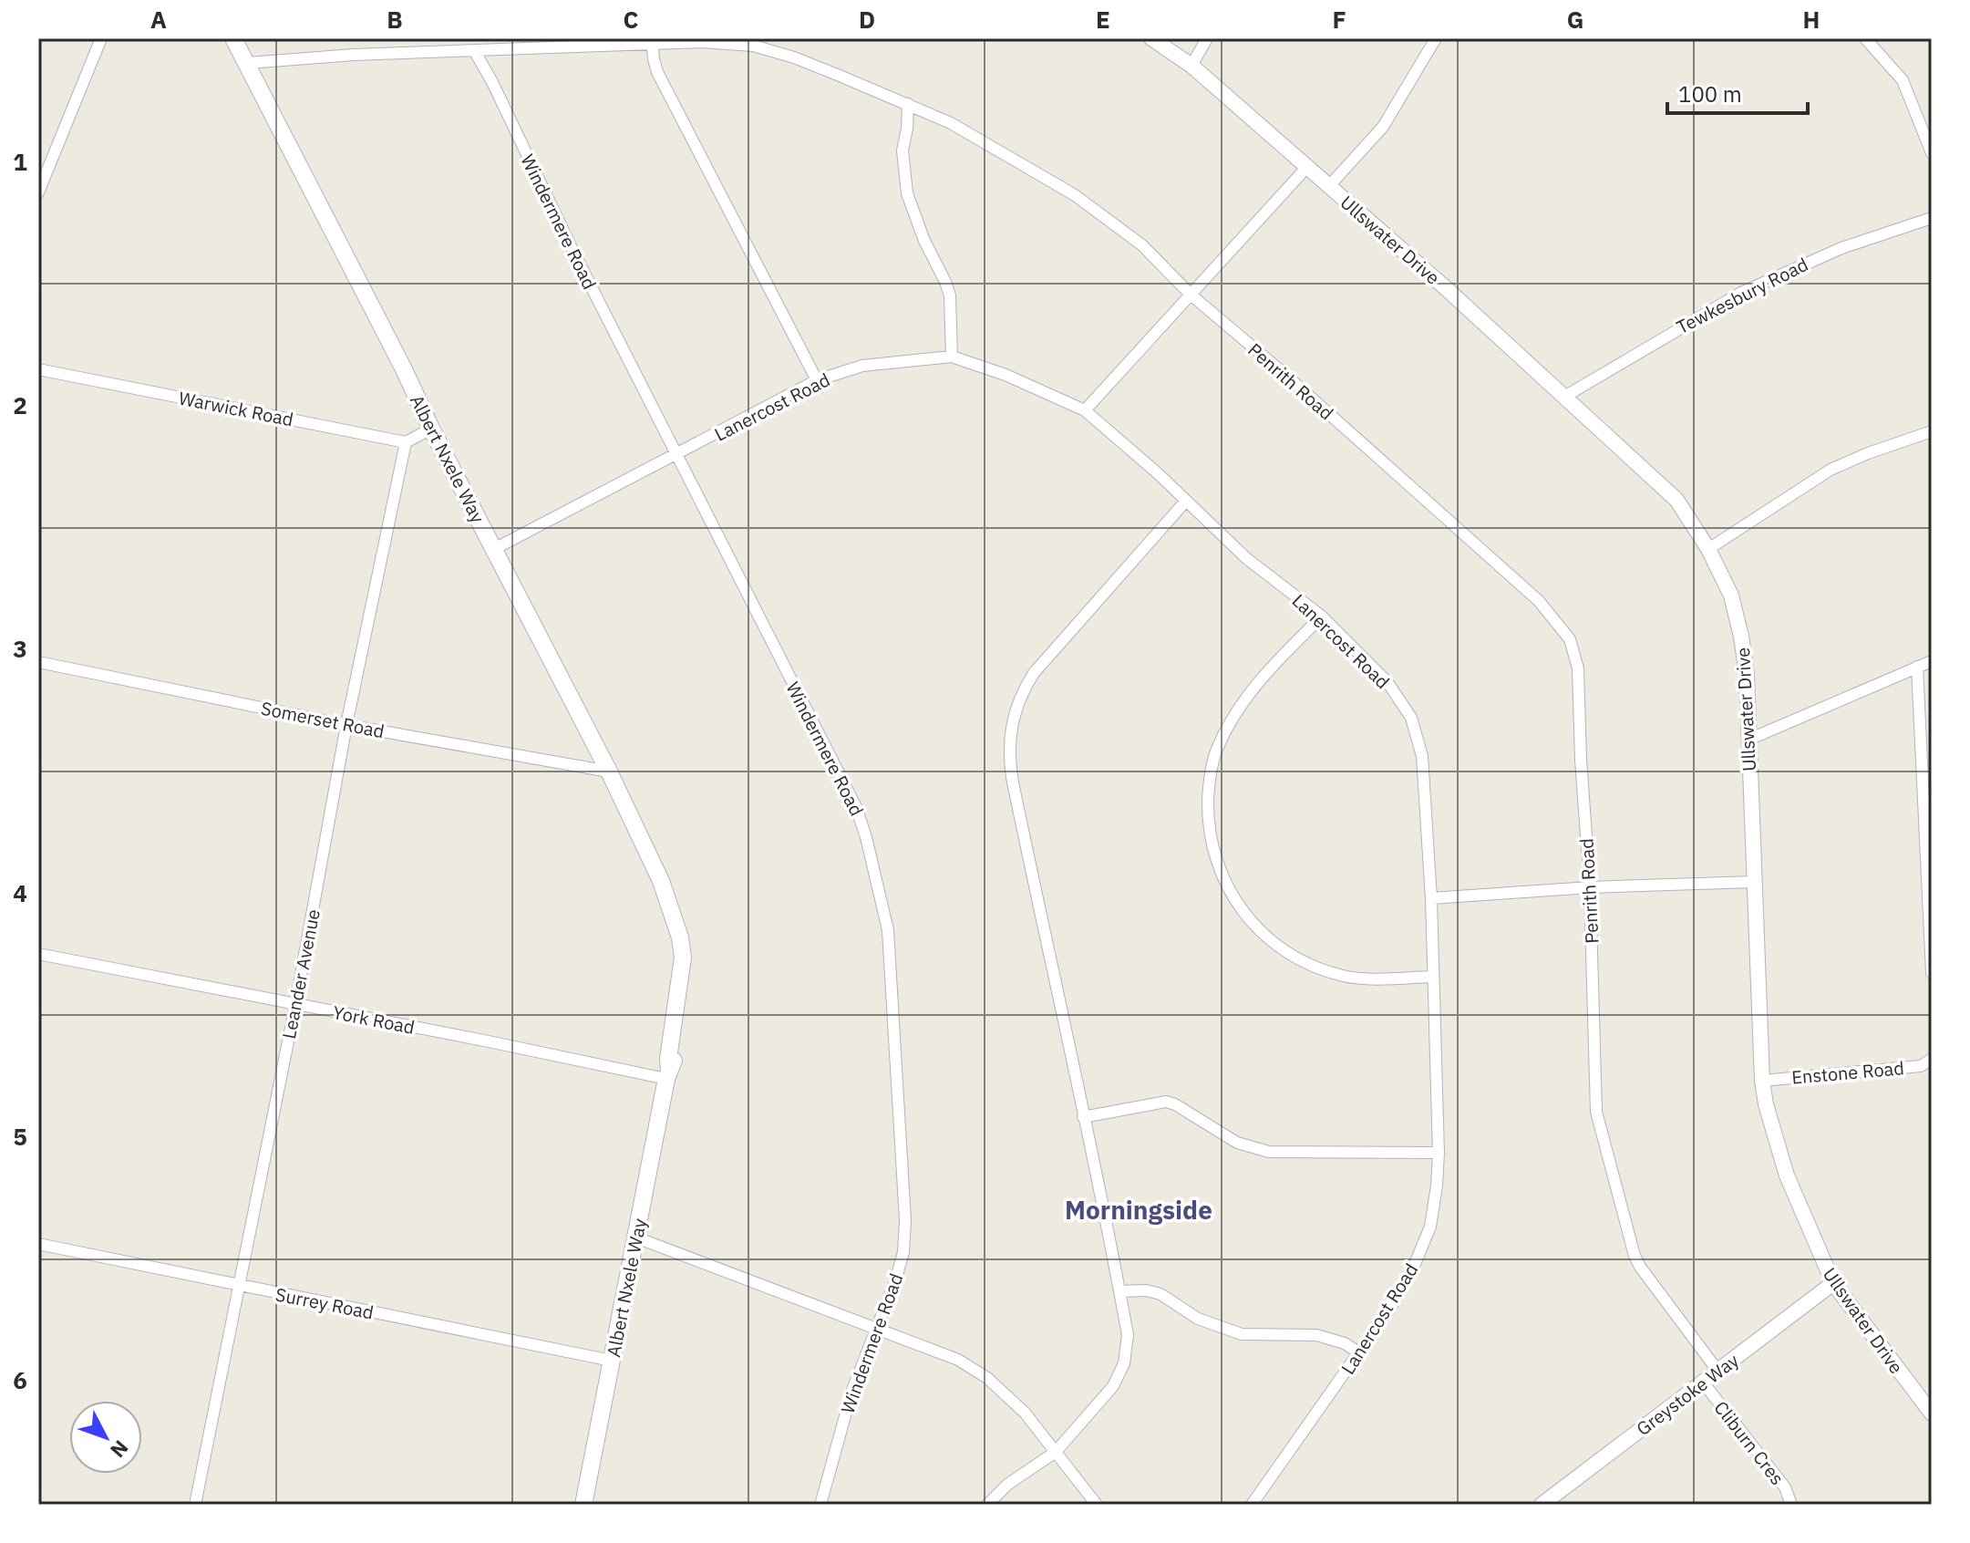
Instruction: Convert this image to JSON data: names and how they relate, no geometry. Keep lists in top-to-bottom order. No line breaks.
{"streets":{"main road":["Albert Nxele Way"],"street":["Windermere Road","Ullswater Drive","Tewkesbury Road","Penrith Road","Lanercost Road","Warwick Road","Somerset Road","Leander Avenue","York Road","Enstone Road","Surrey Road","Greystoke Way","Cliburn Cres"]},"crossings":[["Windermere Road","Penrith Road"],["Windermere Road","Lanercost Road"],["Ullswater Drive","Tewkesbury Road"],["Ullswater Drive","Enstone Road"],["Ullswater Drive","Greystoke Way"],["Penrith Road","Albert Nxele Way"],["Penrith Road","Greystoke Way"],["Lanercost Road","Albert Nxele Way"],["Warwick Road","Leander Avenue"],["Albert Nxele Way","Somerset Road"],["Albert Nxele Way","York Road"],["Albert Nxele Way","Surrey Road"],["Somerset Road","Leander Avenue"],["Leander Avenue","York Road"],["Leander Avenue","Surrey Road"],["Greystoke Way","Cliburn Cres"]],"districts":["Morningside"],"scale_bar":"100 m","north":"bottom right","grid":{"columns":["A","B","C","D","E","F","G","H"],"rows":["1","2","3","4","5","6"]}}
